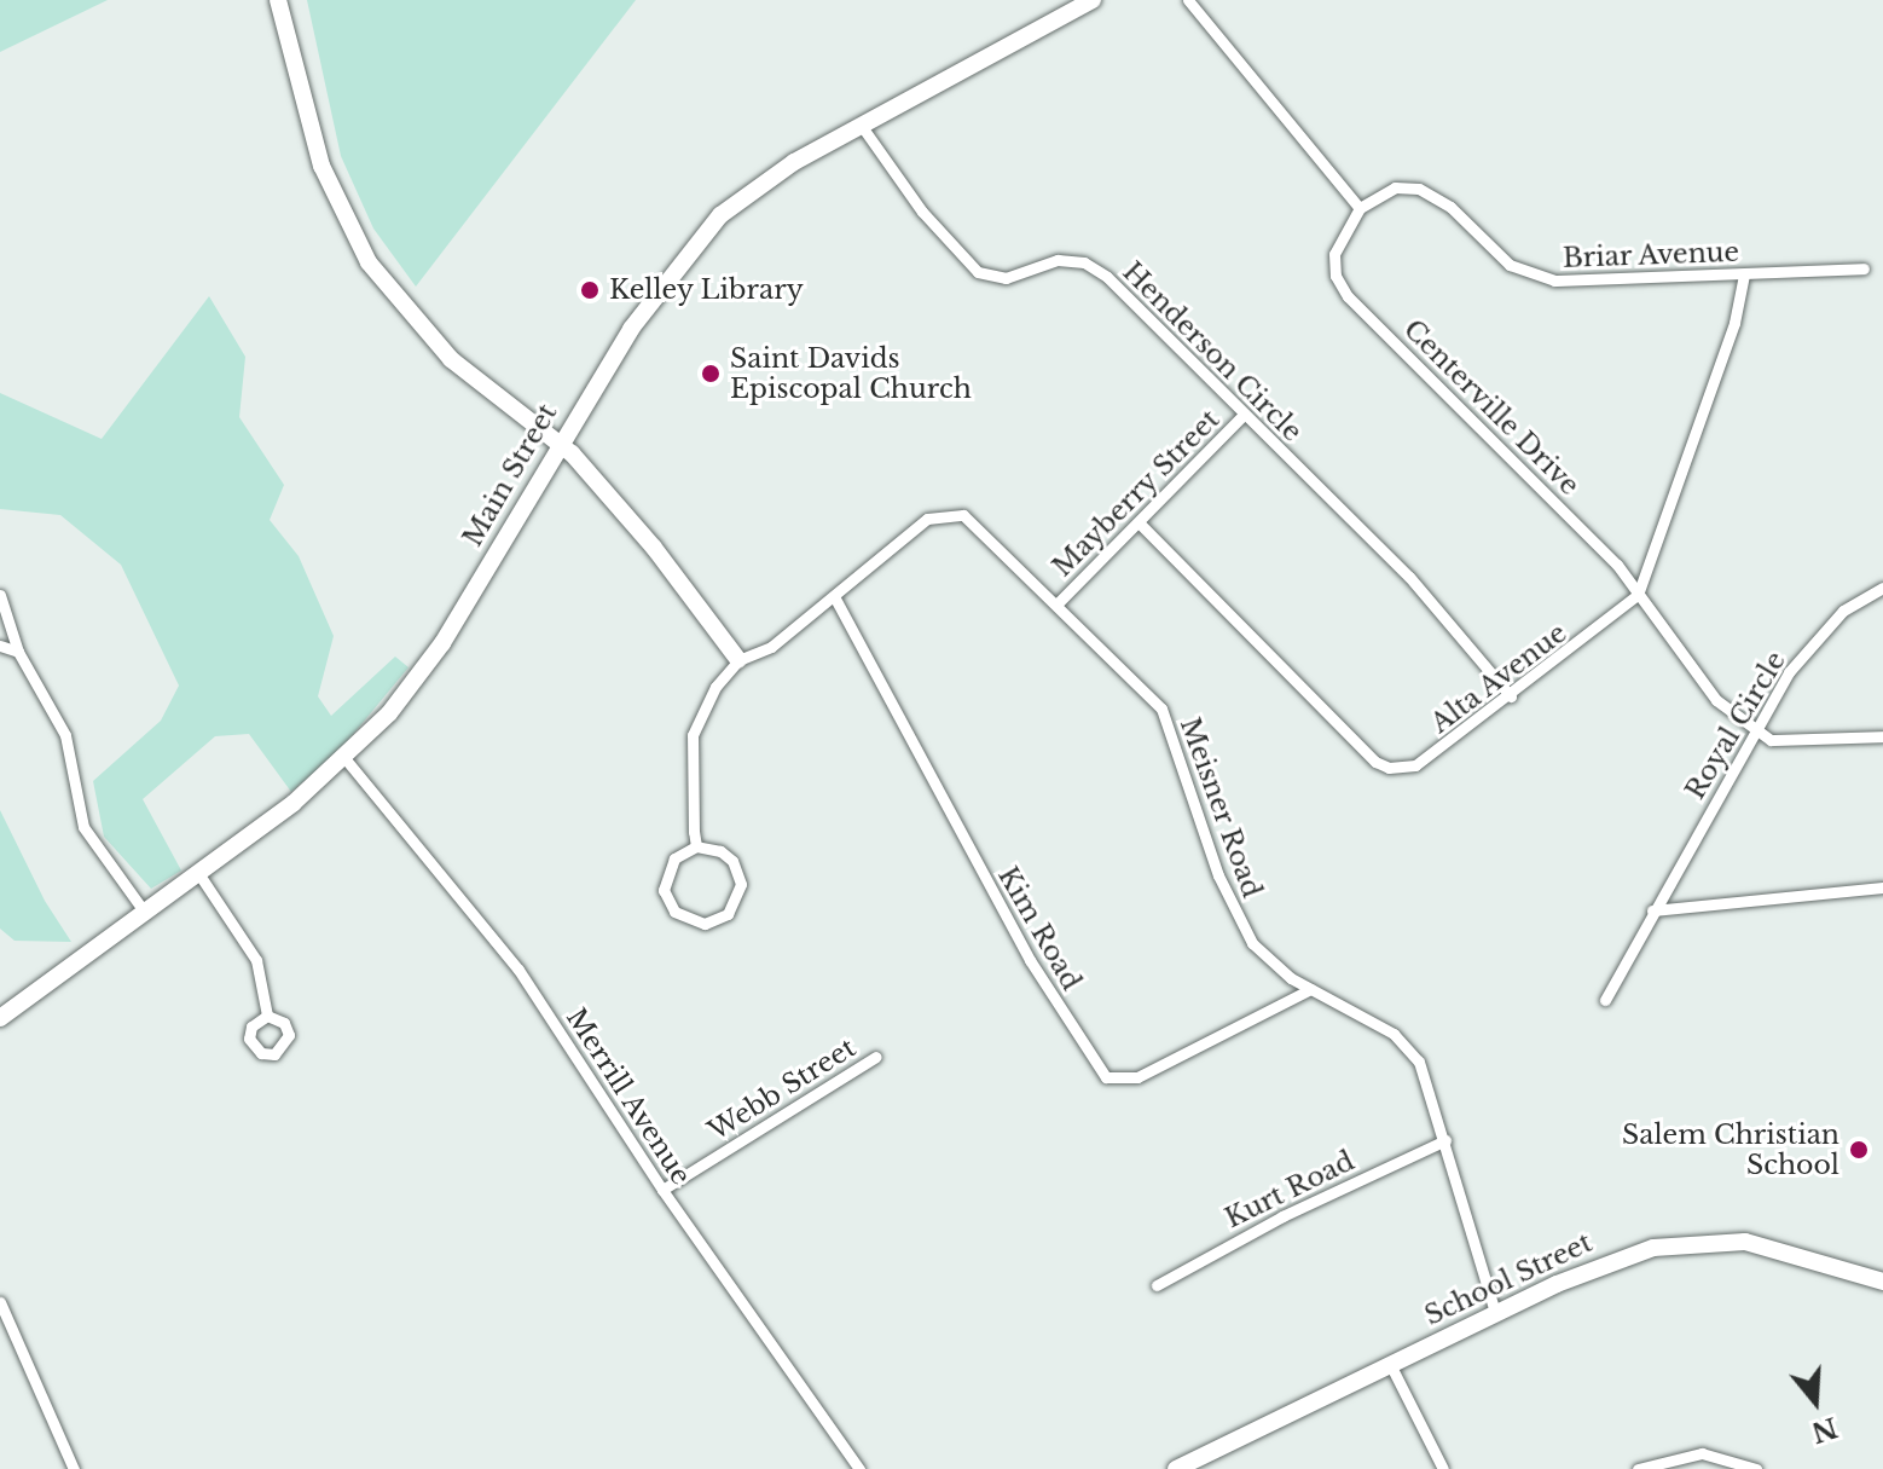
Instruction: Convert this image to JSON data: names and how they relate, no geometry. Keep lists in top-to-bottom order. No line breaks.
{"streets":{"street":["Briar Avenue","Henderson Circle","Centerville Drive","Main Street","Mayberry Street","Alta Avenue","Royal Circle","Meisner Road","Kim Road","Webb Street","Merrill Avenue","Kurt Road","School Street"]},"crossings":[["Briar Avenue","Centerville Drive"],["Henderson Circle","Main Street"],["Henderson Circle","Mayberry Street"],["Henderson Circle","Alta Avenue"],["Centerville Drive","Alta Avenue"],["Centerville Drive","Royal Circle"],["Main Street","Merrill Avenue"],["Mayberry Street","Alta Avenue"],["Mayberry Street","Meisner Road"],["Meisner Road","Kim Road"],["Meisner Road","Kurt Road"],["Meisner Road","School Street"],["Webb Street","Merrill Avenue"]],"places":["Kelley Library","Saint Davids Episcopal Church","Salem Christian School"],"north":"bottom"}
